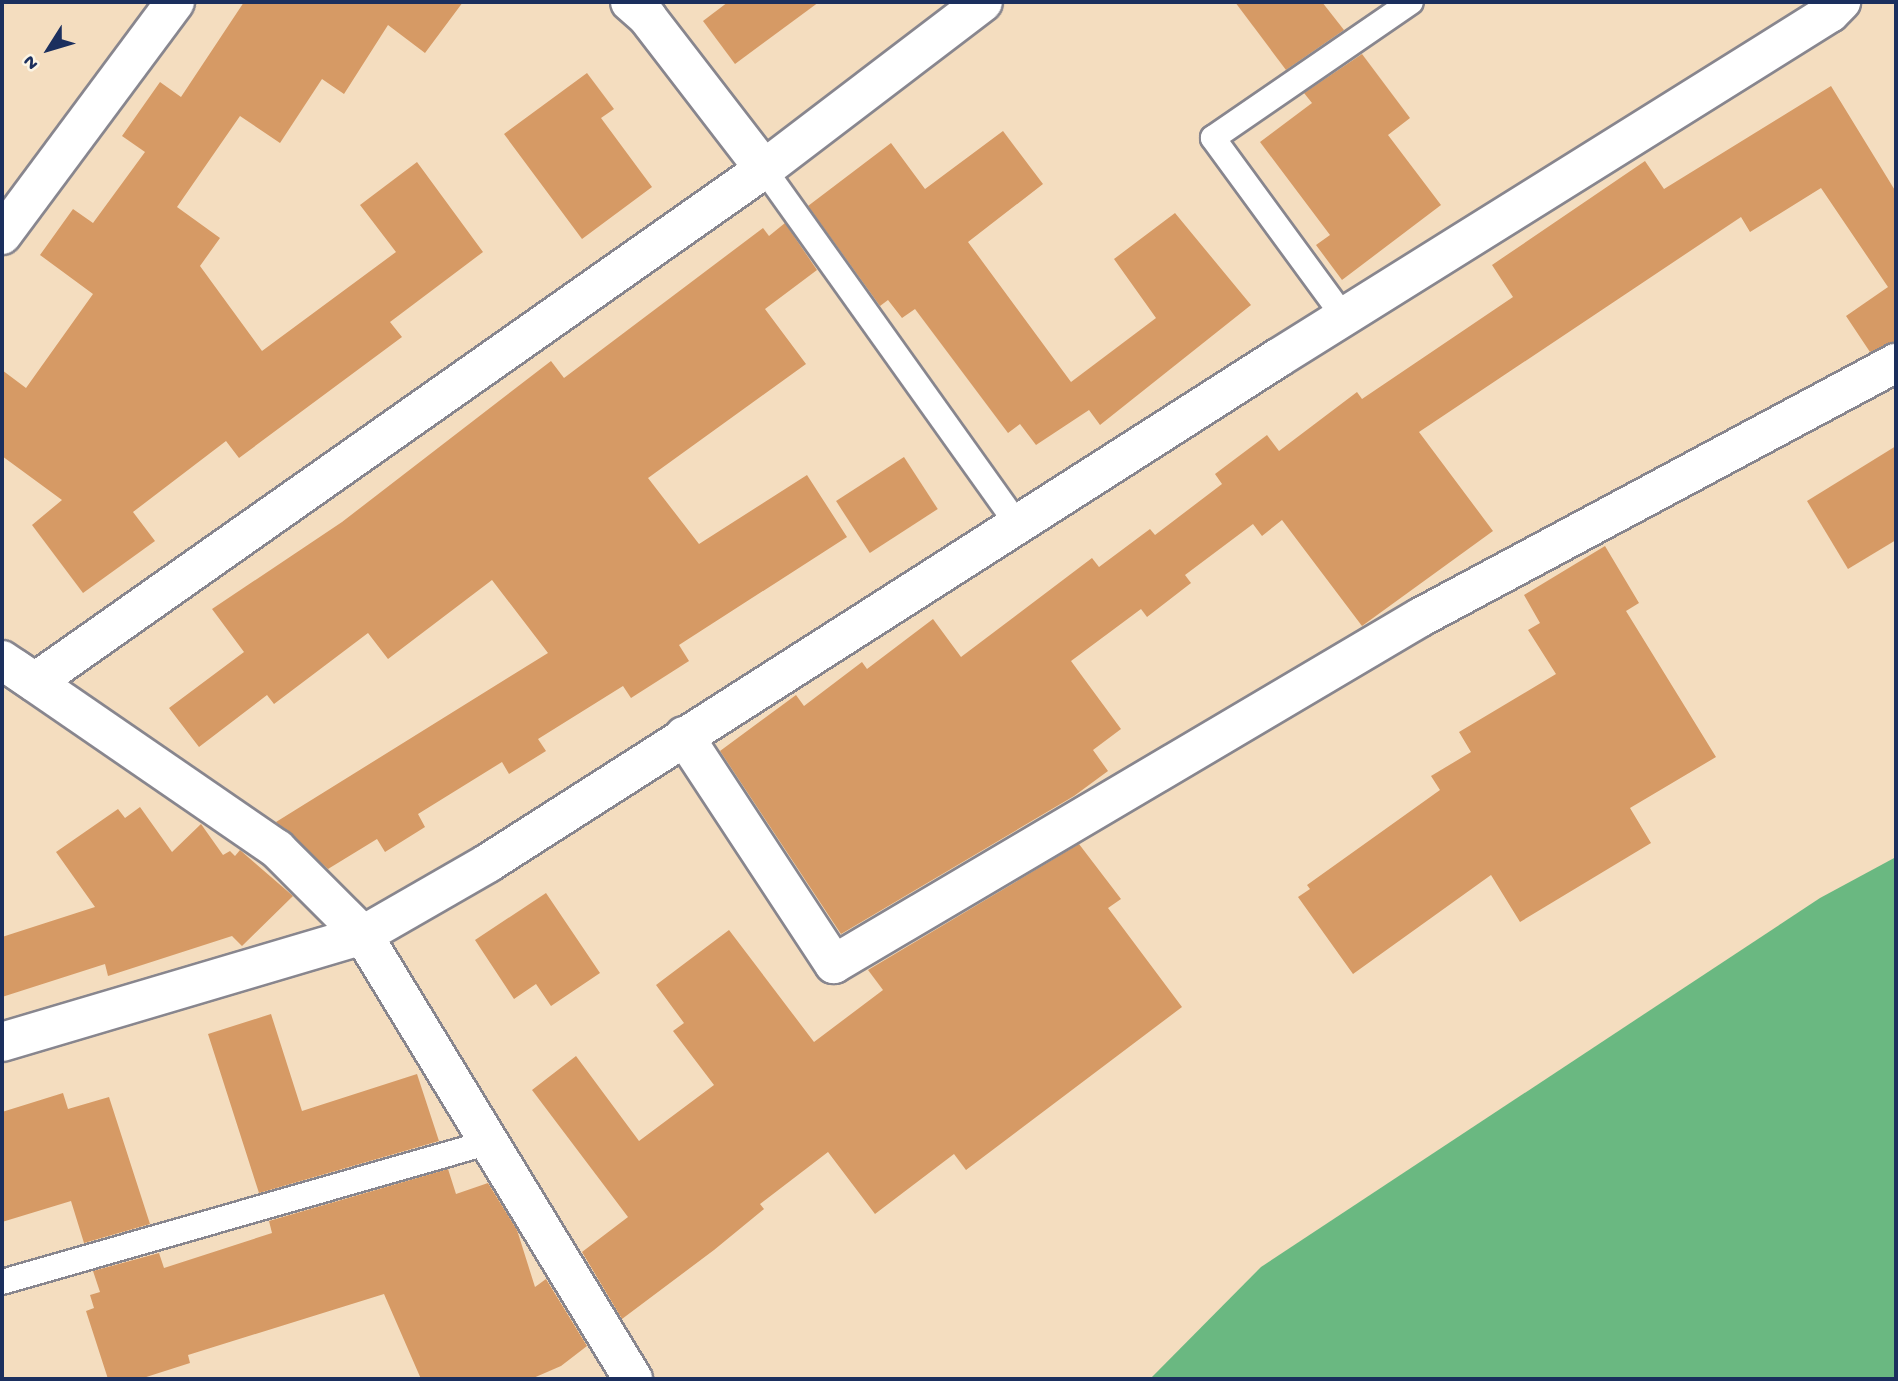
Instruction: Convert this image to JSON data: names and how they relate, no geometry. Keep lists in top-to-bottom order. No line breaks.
{"north":"bottom left"}
